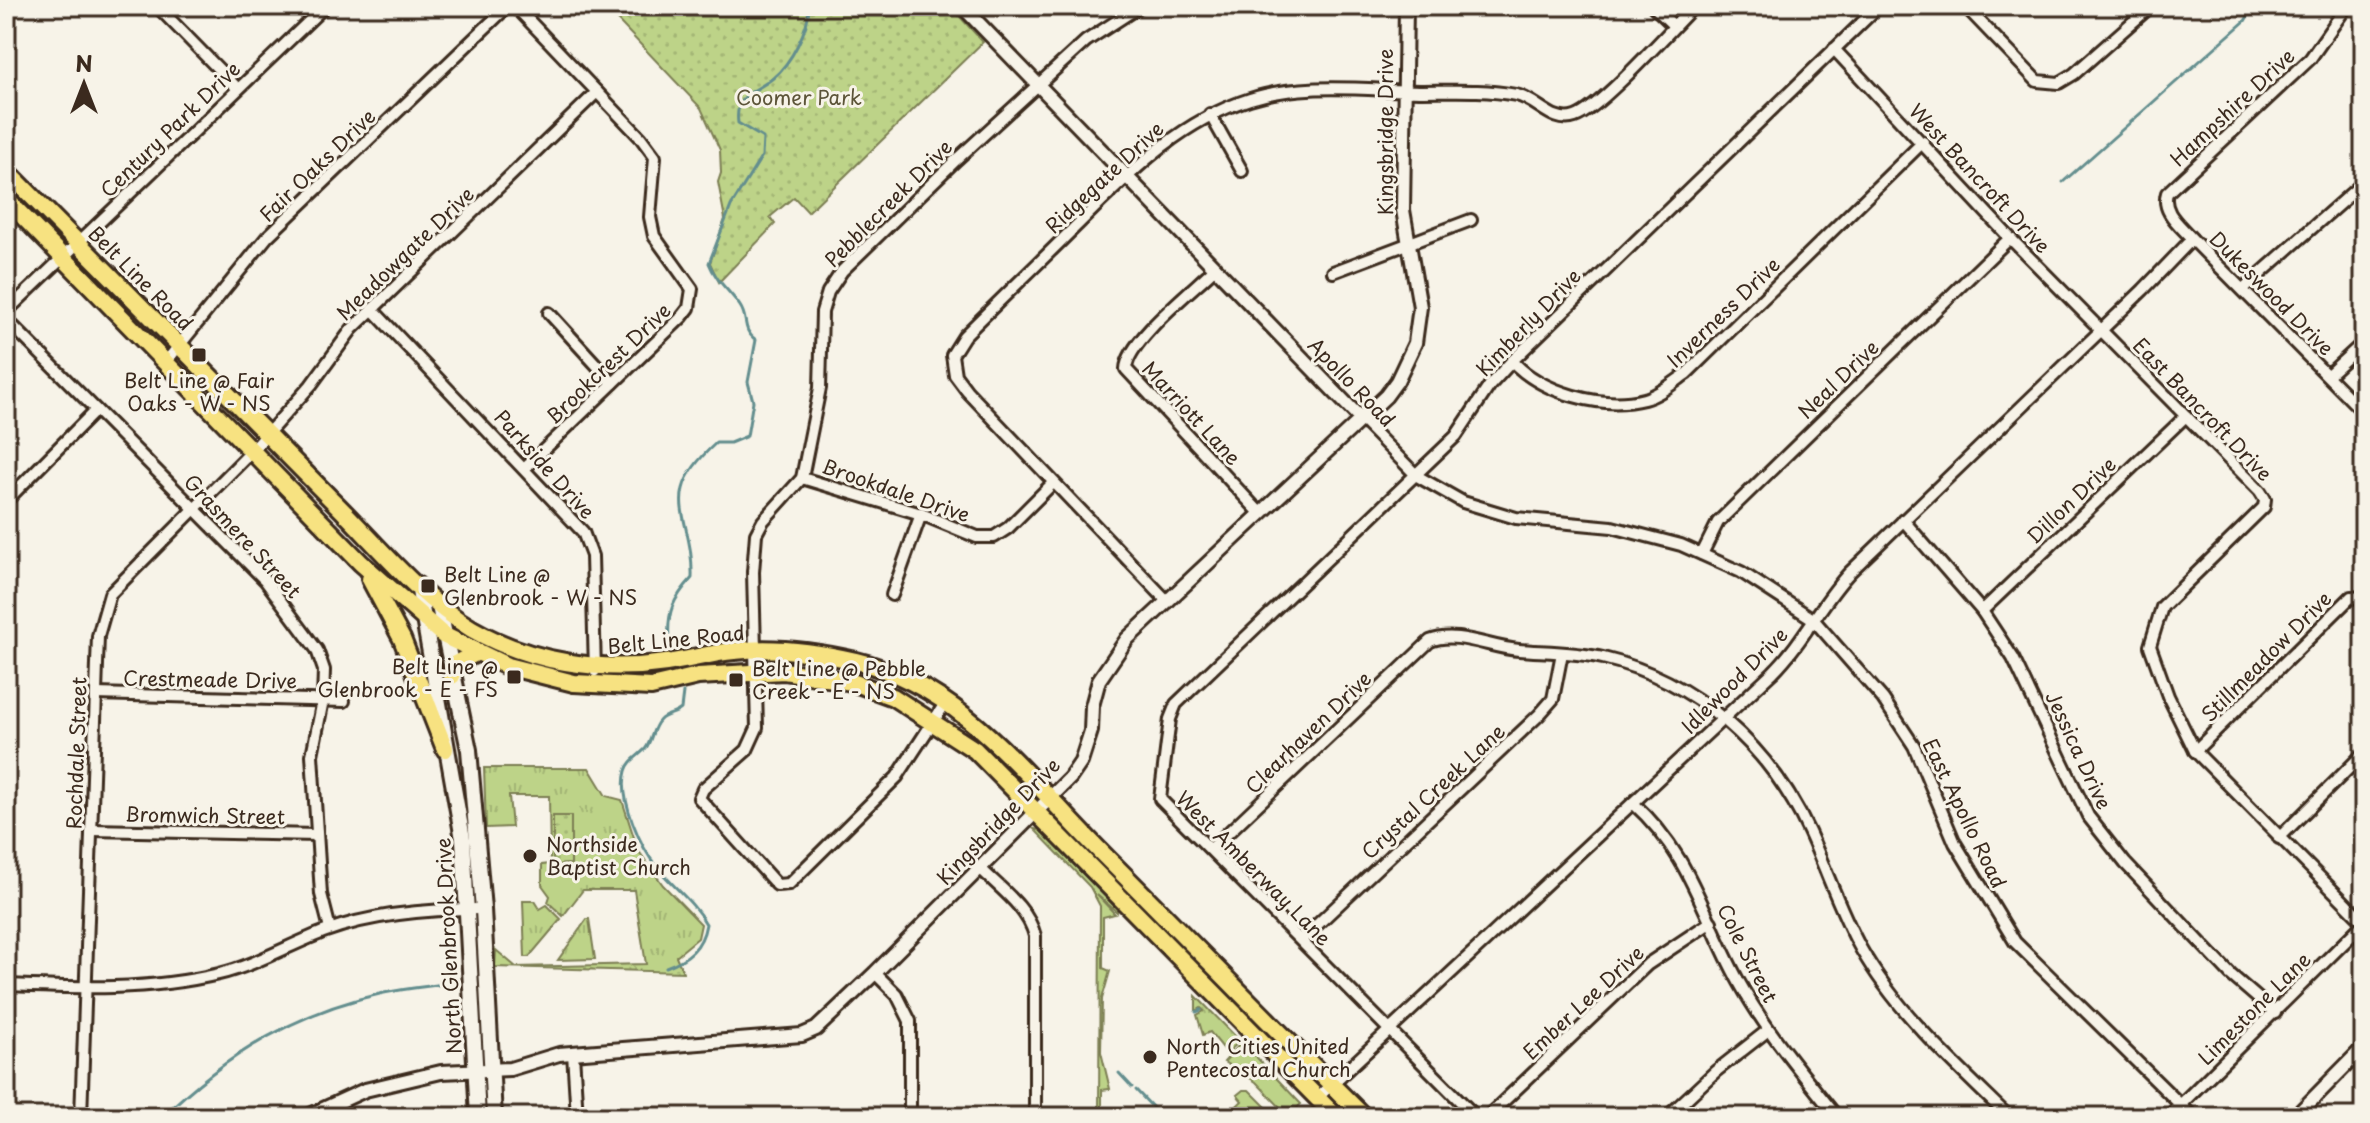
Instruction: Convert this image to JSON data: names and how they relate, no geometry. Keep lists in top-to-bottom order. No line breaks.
{"streets":{"main road":["Belt Line Road","North Glenbrook Drive"],"street":["Hampshire Drive","Century Park Drive","Kingsbridge Drive","Fair Oaks Drive","Ridgegate Drive","West Bancroft Drive","Pebblecreek Drive","Meadowgate Drive","Dukeswood Drive","Inverness Drive","Kimberly Drive","Brookcrest Drive","Neal Drive","Apollo Road","East Bancroft Drive","Marriott Lane","Parkside Drive","Brookdale Drive","Dillon Drive","Grasmere Street","Stillmeadow Drive","Crestmeade Drive","Idlewood Drive","Clearhaven Drive","Jessica Drive","Rochdale Street","Crystal Creek Lane","East Apollo Road","Bromwich Street","West Amberway Lane","Cole Street","Ember Lee Drive","Limestone Lane"]},"crossings":[["Hampshire Drive","Dukeswood Drive"],["Century Park Drive","Belt Line Road"],["Kingsbridge Drive","Ridgegate Drive"],["Kingsbridge Drive","Belt Line Road"],["Kingsbridge Drive","Apollo Road"],["Kingsbridge Drive","Marriott Lane"],["Kingsbridge Drive","North Glenbrook Drive"],["Fair Oaks Drive","Belt Line Road"],["Ridgegate Drive","Apollo Road"],["Ridgegate Drive","Brookdale Drive"],["West Bancroft Drive","Inverness Drive"],["West Bancroft Drive","Kimberly Drive"],["West Bancroft Drive","Neal Drive"],["West Bancroft Drive","East Bancroft Drive"],["West Bancroft Drive","Idlewood Drive"],["Pebblecreek Drive","Apollo Road"],["Pebblecreek Drive","Brookdale Drive"],["Meadowgate Drive","Belt Line Road"],["Meadowgate Drive","Brookcrest Drive"],["Meadowgate Drive","Parkside Drive"],["Meadowgate Drive","Rochdale Street"],["Belt Line Road","Parkside Drive"],["Belt Line Road","Idlewood Drive"],["Belt Line Road","Rochdale Street"],["Belt Line Road","North Glenbrook Drive"],["Dukeswood Drive","Idlewood Drive"],["Inverness Drive","Kimberly Drive"],["Kimberly Drive","Apollo Road"],["Kimberly Drive","West Amberway Lane"],["Brookcrest Drive","Parkside Drive"],["Neal Drive","Apollo Road"],["Apollo Road","Marriott Lane"],["Apollo Road","Idlewood Drive"],["Apollo Road","East Apollo Road"],["East Bancroft Drive","Dillon Drive"],["East Bancroft Drive","Stillmeadow Drive"],["East Bancroft Drive","Idlewood Drive"],["East Bancroft Drive","Limestone Lane"],["Dillon Drive","Jessica Drive"],["Grasmere Street","Crestmeade Drive"],["Grasmere Street","Rochdale Street"],["Grasmere Street","Bromwich Street"],["Crestmeade Drive","Rochdale Street"],["Idlewood Drive","Jessica Drive"],["Idlewood Drive","East Apollo Road"],["Idlewood Drive","West Amberway Lane"],["Idlewood Drive","Cole Street"],["Clearhaven Drive","Crystal Creek Lane"],["Clearhaven Drive","West Amberway Lane"],["Jessica Drive","Limestone Lane"],["Rochdale Street","Bromwich Street"],["Crystal Creek Lane","West Amberway Lane"],["East Apollo Road","Limestone Lane"],["Cole Street","Ember Lee Drive"]],"parks":["Coomer Park"],"places":{"transit":["Belt Line @ Fair Oaks - W - NS","Belt Line @ Glenbrook - W - NS","Belt Line @ Glenbrook - E - FS","Belt Line @ Pebble Creek - E - NS"],"other":["Northside Baptist Church","North Cities United Pentecostal Church"]},"north":"top"}
